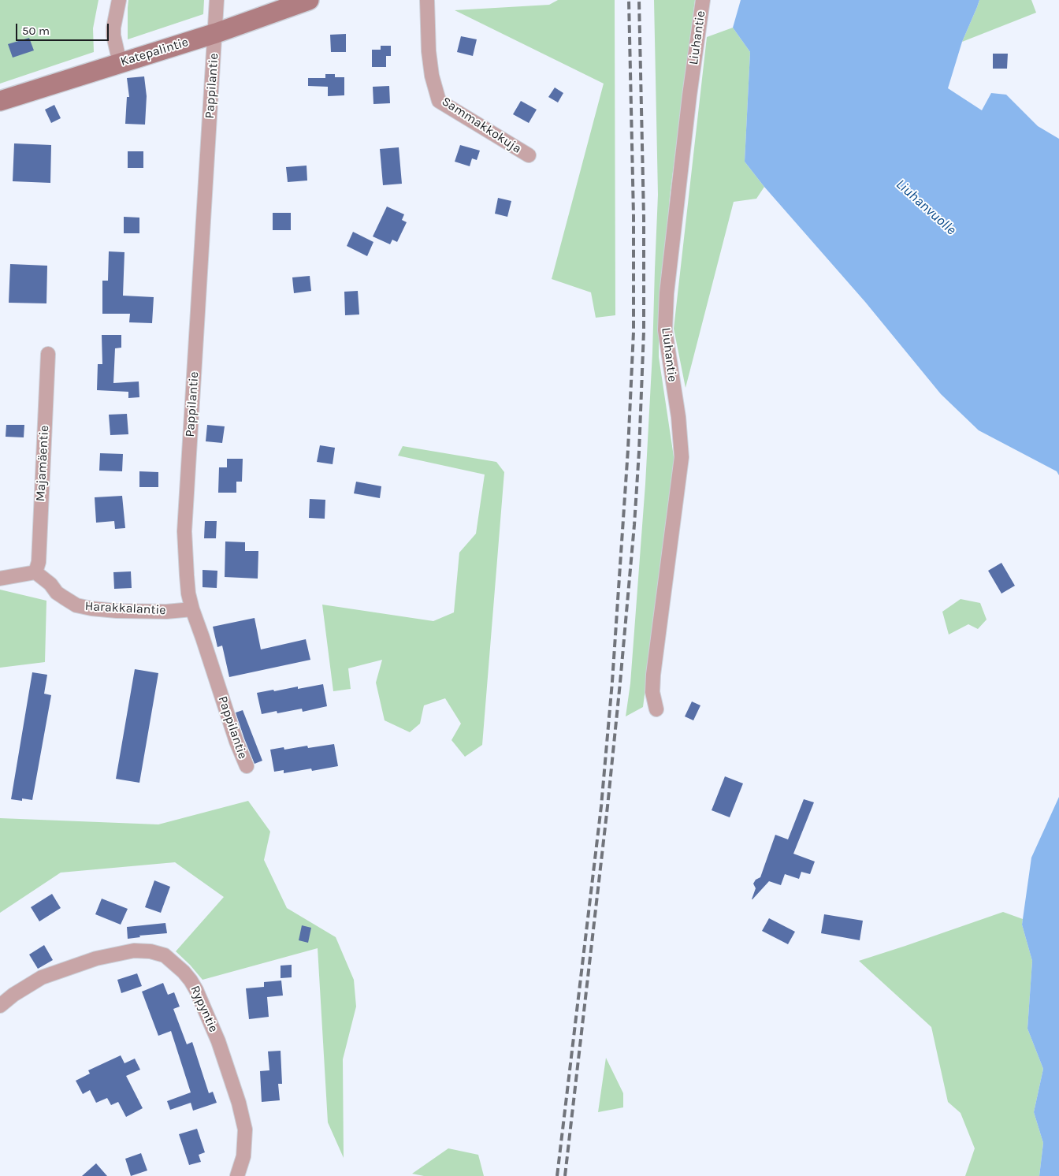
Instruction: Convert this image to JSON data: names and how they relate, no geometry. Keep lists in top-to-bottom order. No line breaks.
{"streets":{"street":["Liuhantie","Katepalintie","Pappilantie","Sammakkokuja","Majamäentie","Harakkalantie","Rypyntie"]},"crossings":[["Katepalintie","Pappilantie"],["Pappilantie","Harakkalantie"],["Majamäentie","Harakkalantie"]],"water":["Liuhanvuolle"],"scale_bar":"50 m"}
